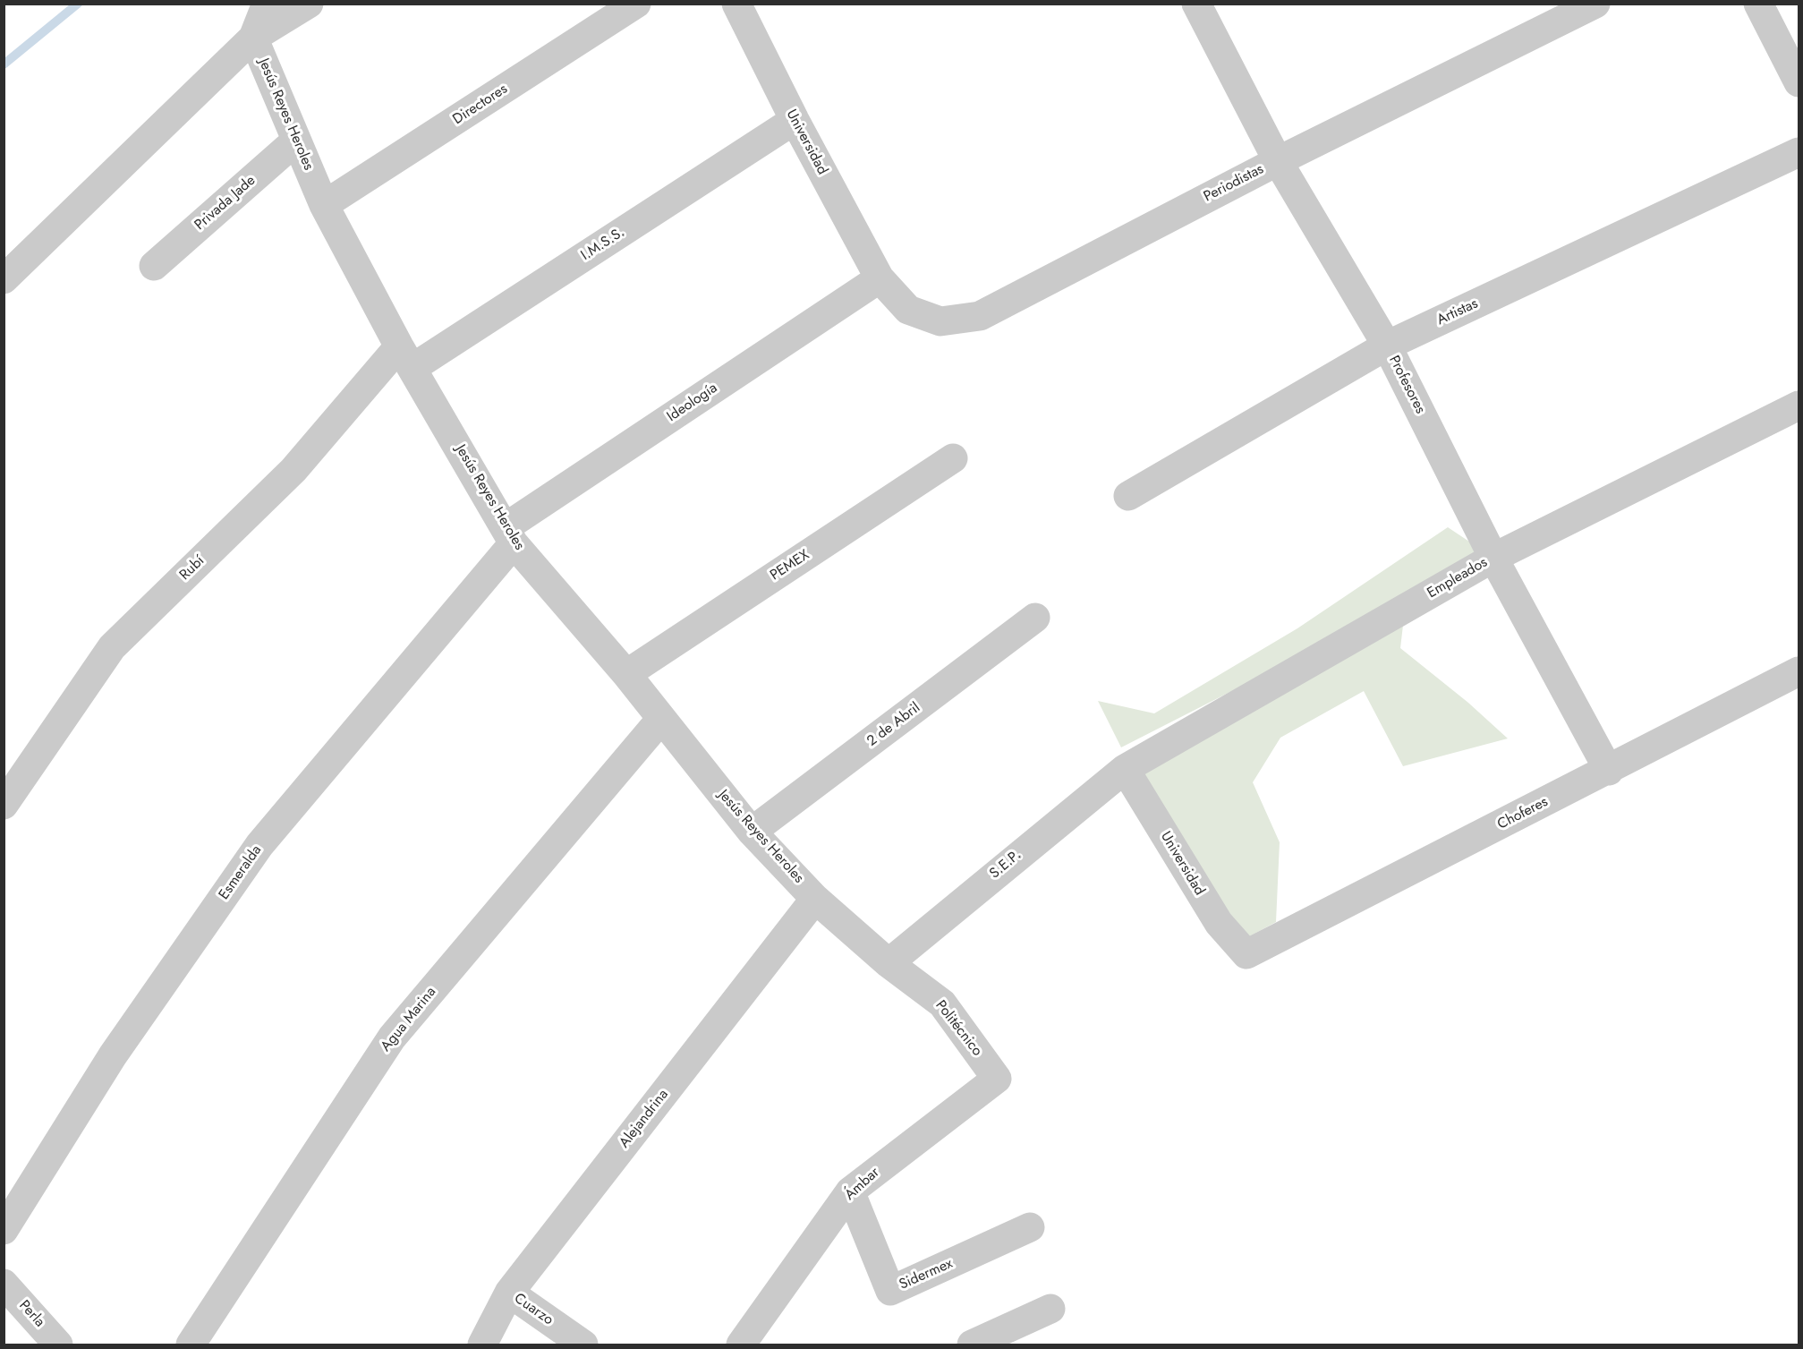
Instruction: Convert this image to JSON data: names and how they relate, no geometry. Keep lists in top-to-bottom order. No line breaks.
{"streets":{"street":["Directores","Jesús Reyes Heroles","Universidad","Periodistas","Privada Jade","I.M.S.S.","Artistas","Profesores","Ideología","PEMEX","Rubí","Empleados","2 de Abril","Choferes","S.E.P.","Esmeralda","Agua Marina","Politécnico","Alejandrina","Ámbar","Sidermex","Cuarzo","Perla"]},"crossings":[["Directores","Jesús Reyes Heroles"],["Jesús Reyes Heroles","Privada Jade"],["Jesús Reyes Heroles","I.M.S.S."],["Jesús Reyes Heroles","Ideología"],["Jesús Reyes Heroles","PEMEX"],["Jesús Reyes Heroles","Rubí"],["Jesús Reyes Heroles","2 de Abril"],["Jesús Reyes Heroles","S.E.P."],["Jesús Reyes Heroles","Esmeralda"],["Jesús Reyes Heroles","Agua Marina"],["Jesús Reyes Heroles","Politécnico"],["Jesús Reyes Heroles","Alejandrina"],["Universidad","Periodistas"],["Universidad","I.M.S.S."],["Universidad","Ideología"],["Universidad","Empleados"],["Universidad","Choferes"],["Universidad","S.E.P."],["Periodistas","Profesores"],["Periodistas","Ideología"],["I.M.S.S.","Rubí"],["Artistas","Profesores"],["Profesores","Empleados"],["Profesores","Choferes"],["Ideología","Esmeralda"],["Empleados","S.E.P."],["S.E.P.","Politécnico"],["Politécnico","Ámbar"],["Alejandrina","Cuarzo"],["Ámbar","Sidermex"]]}
